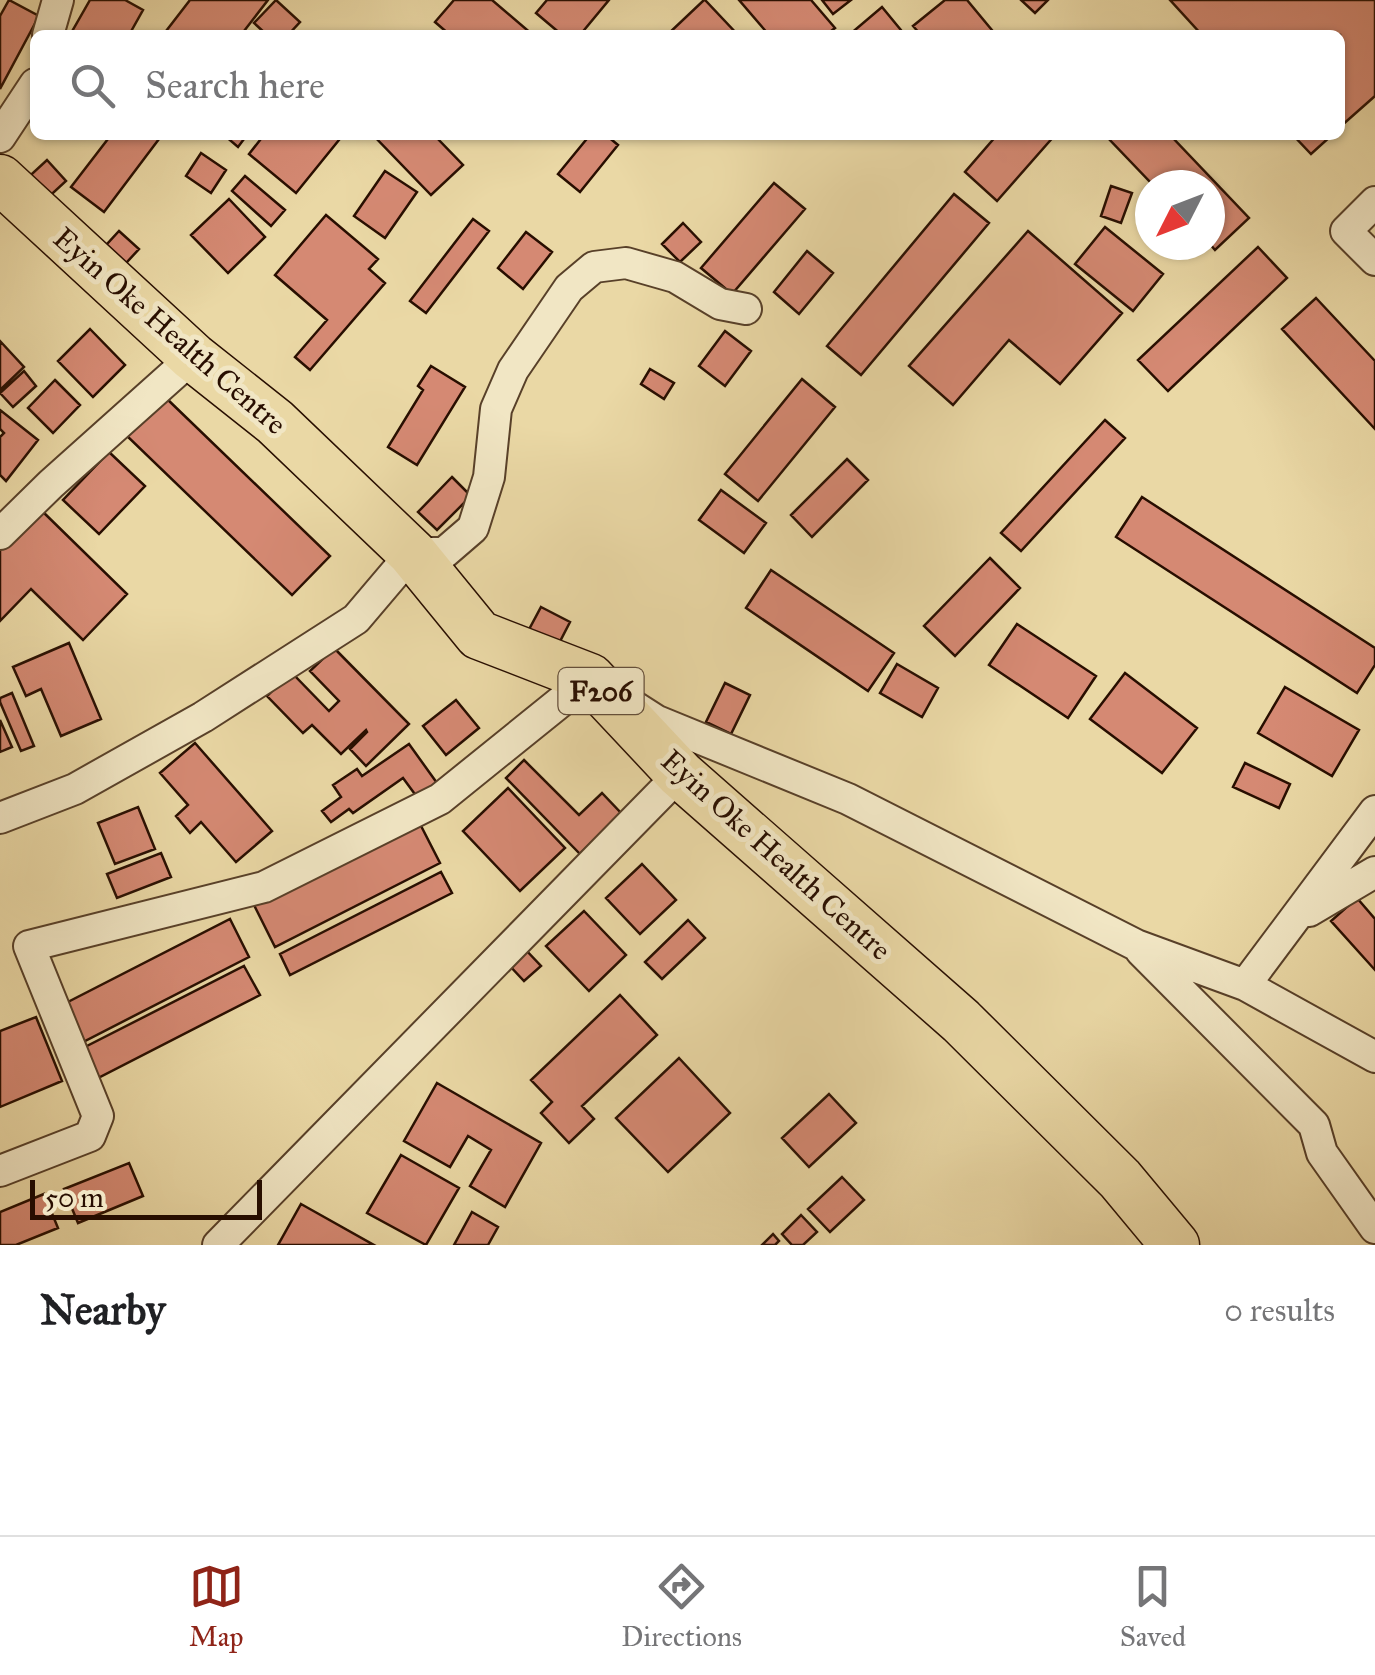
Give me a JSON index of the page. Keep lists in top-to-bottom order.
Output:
{
  "streets": {
    "main road": ["Eyin Oke Health Centre", "F206"]
  },
  "scale_bar": "50 m",
  "north": "bottom left",
  "page": {
    "search": "Search here",
    "scale": "50 m",
    "heading": ["Nearby", "0 results"],
    "nav": ["Map", "Directions", "Saved"]
  }
}
